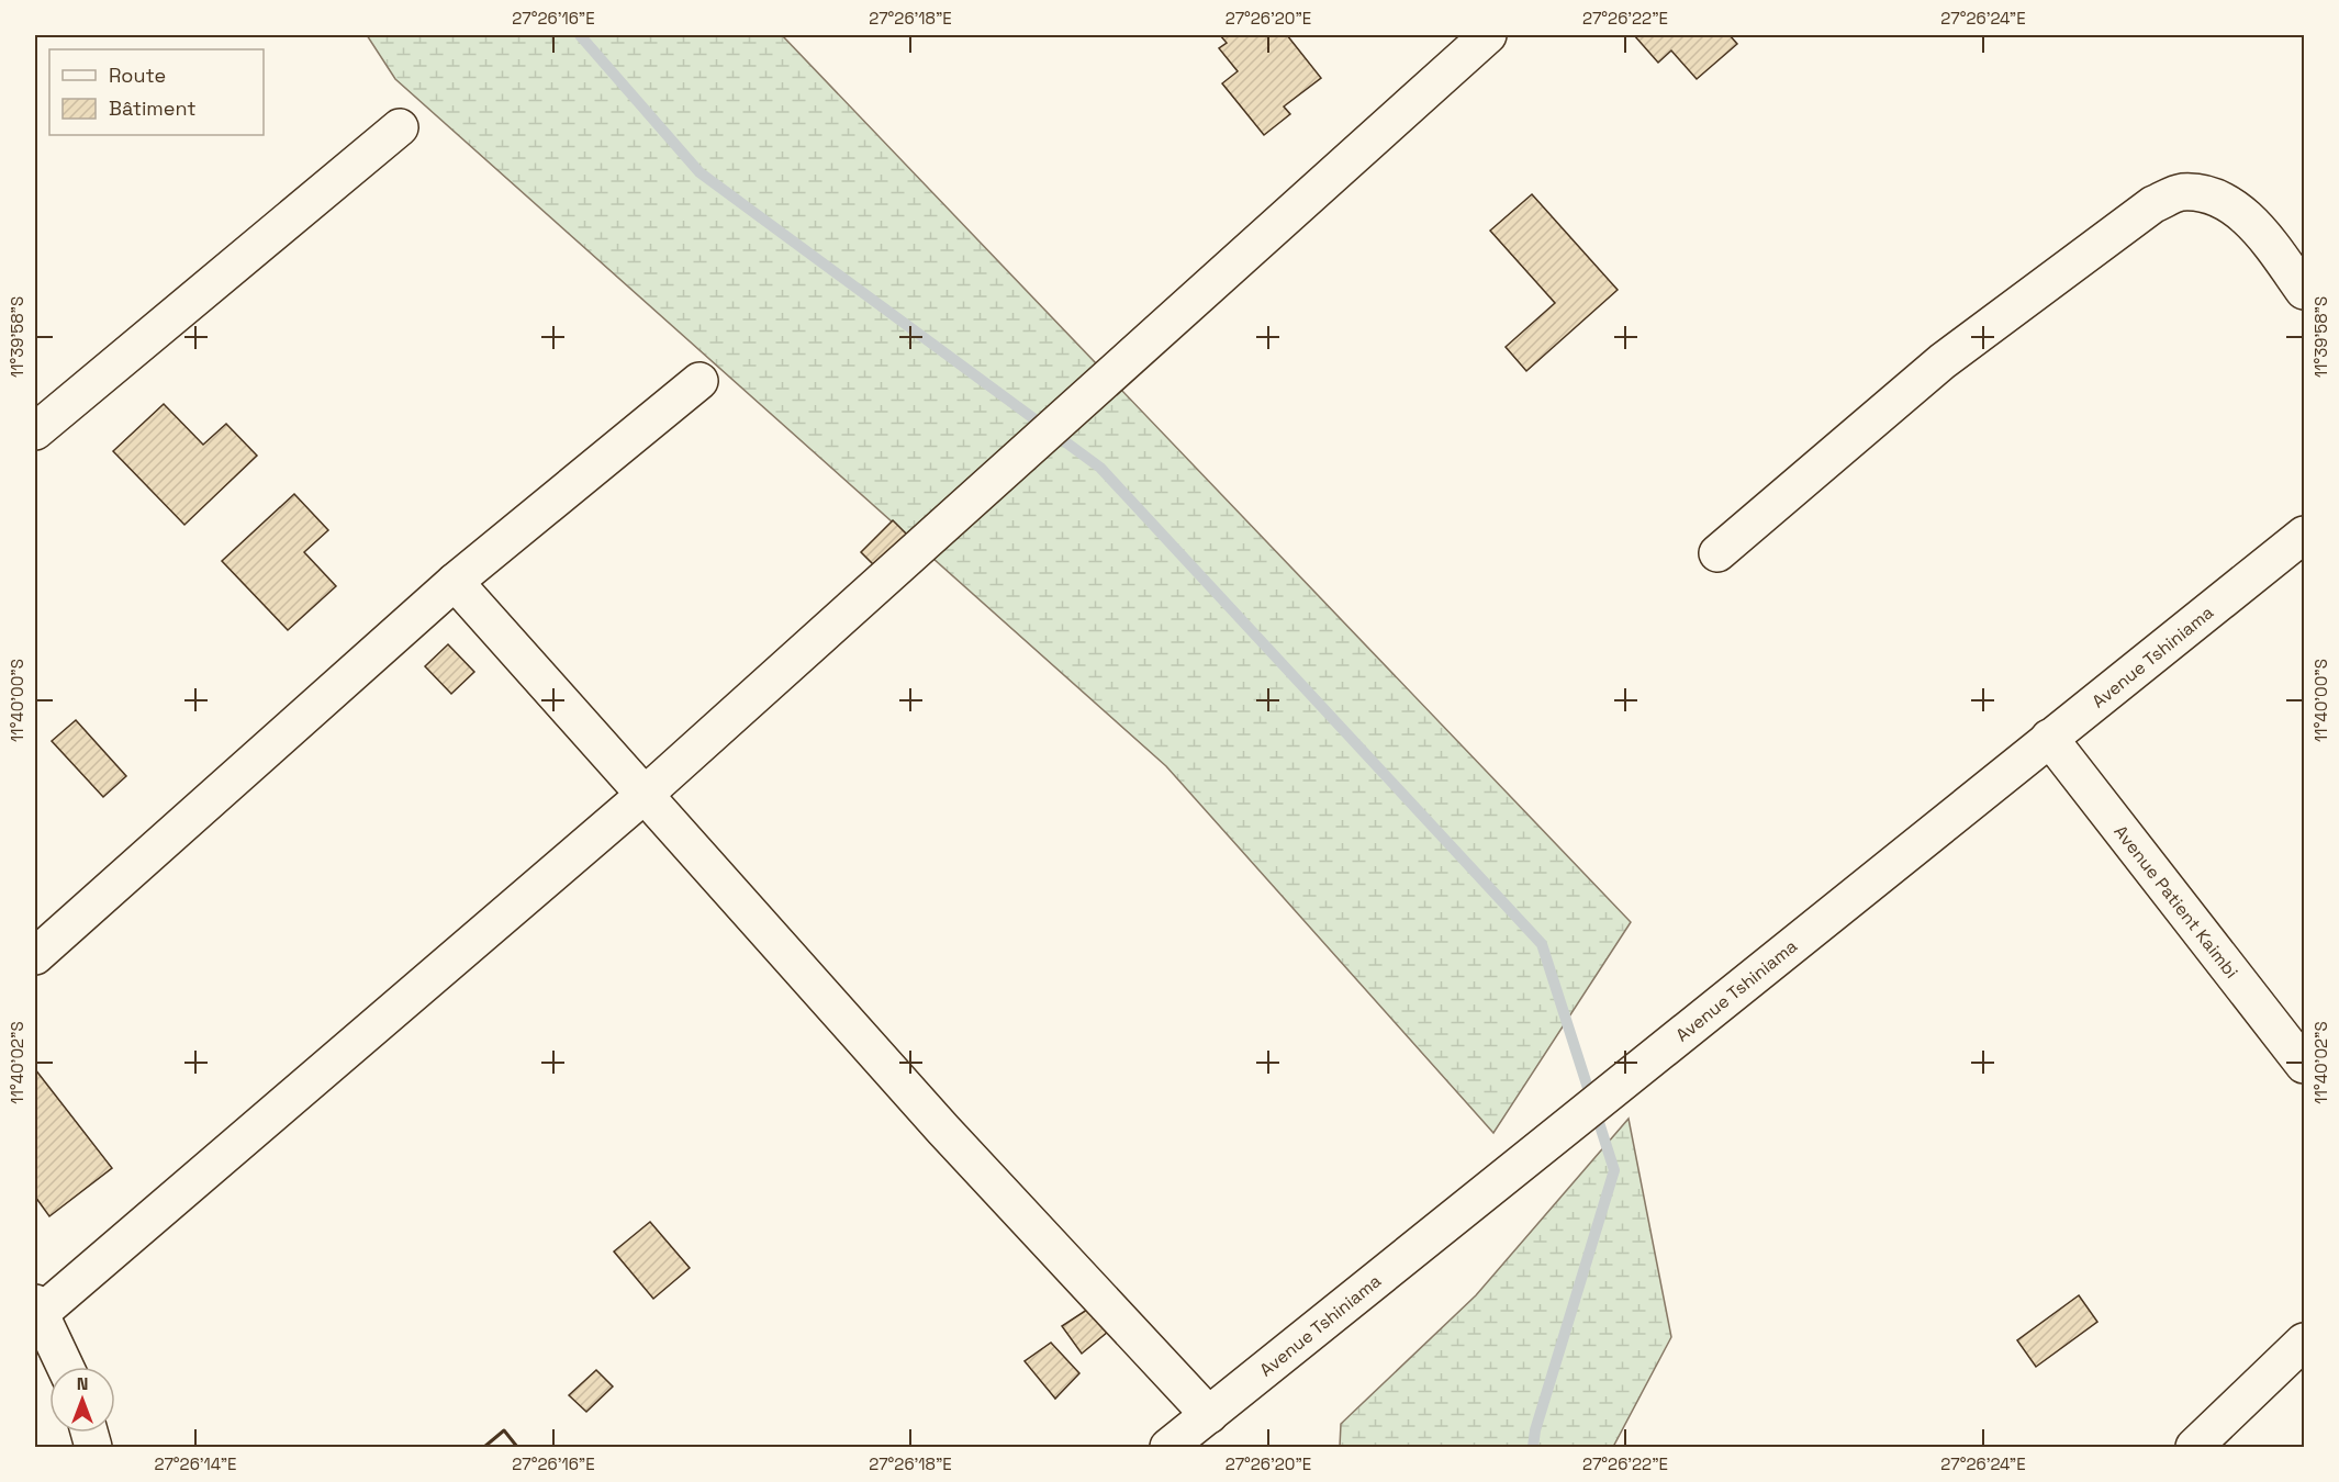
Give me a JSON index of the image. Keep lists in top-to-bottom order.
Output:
{
  "streets": {
    "street": ["Avenue Tshiniama", "Avenue Patient Kaimbi"]
  },
  "crossings": [
    ["Avenue Tshiniama", "Avenue Patient Kaimbi"]
  ],
  "legend": ["Route", "Bâtiment"],
  "north": "top",
  "coordinates": [
    "27°26'16\"E",
    "27°26'18\"E",
    "27°26'20\"E",
    "27°26'22\"E",
    "27°26'24\"E",
    "11°39'58\"S",
    "11°40'00\"S",
    "11°40'02\"S",
    "27°26'14\"E"
  ]
}
